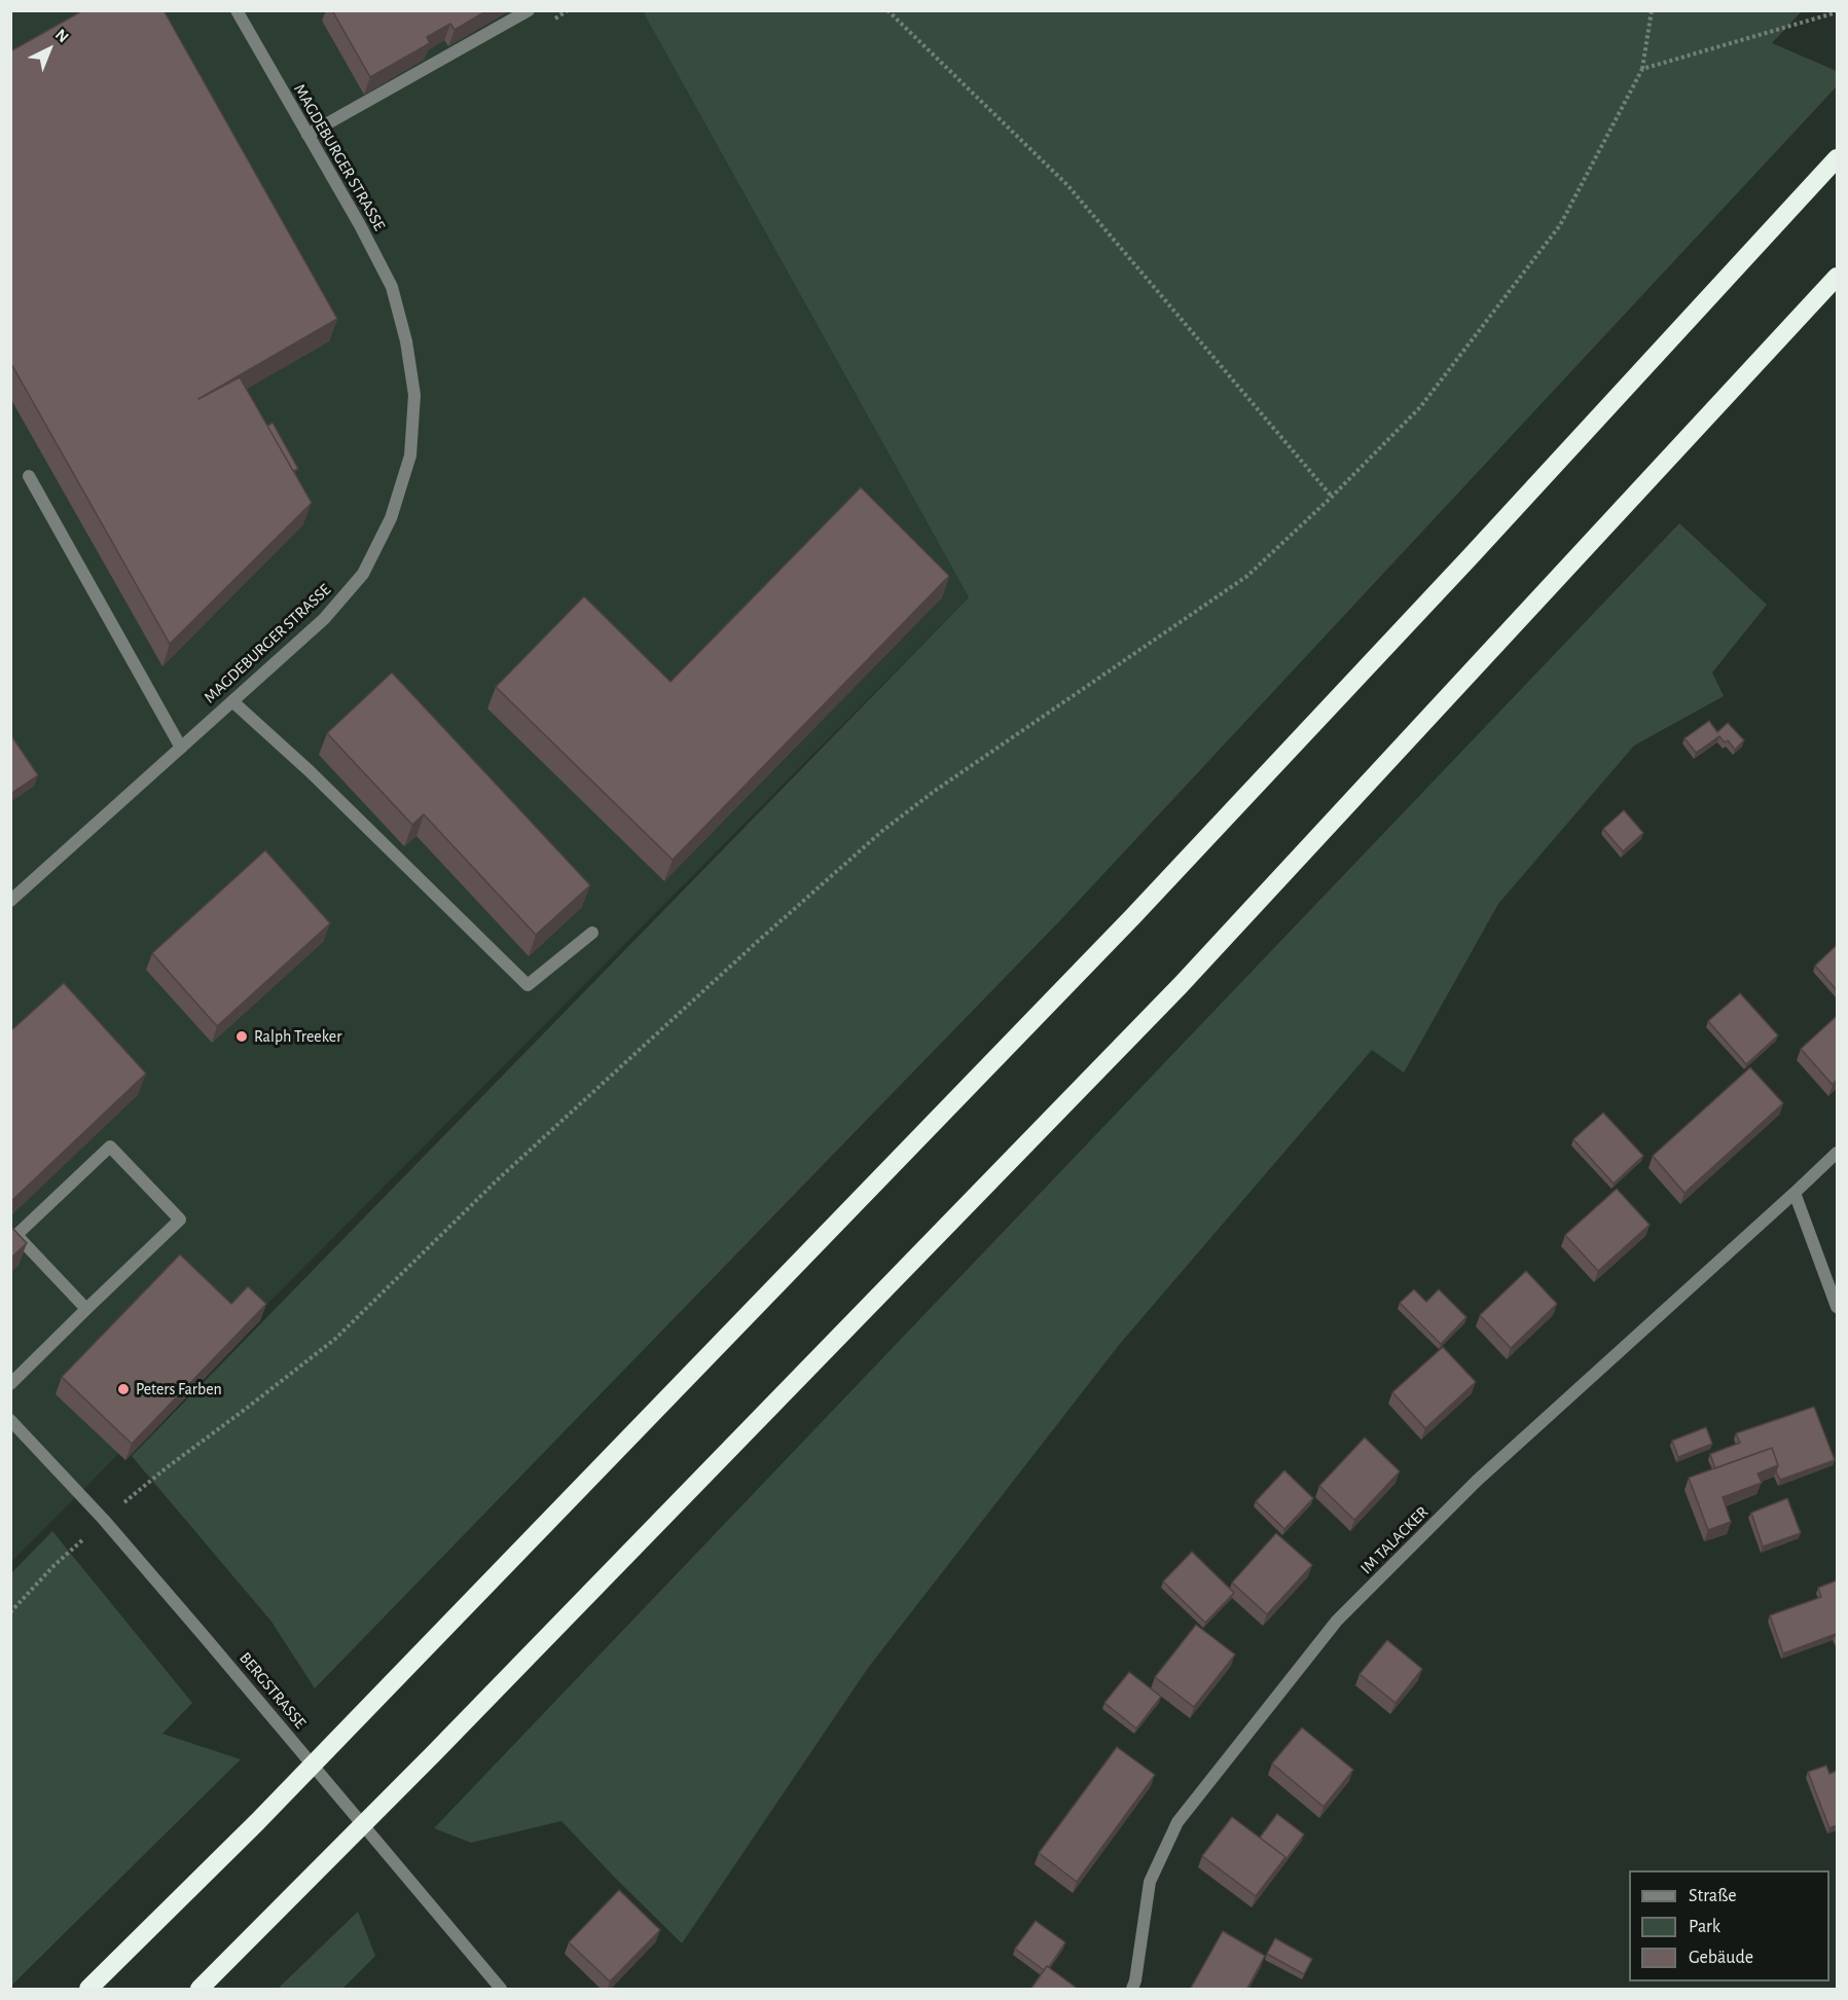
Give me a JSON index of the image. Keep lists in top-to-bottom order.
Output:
{
  "streets": {
    "street": ["MAGDEBURGER STRASSE", "IM TALACKER", "BERGSTRASSE"]
  },
  "places": ["Ralph Treeker", "Peters Farben"],
  "legend": ["Straße", "Park", "Gebäude"],
  "north": "top right"
}
